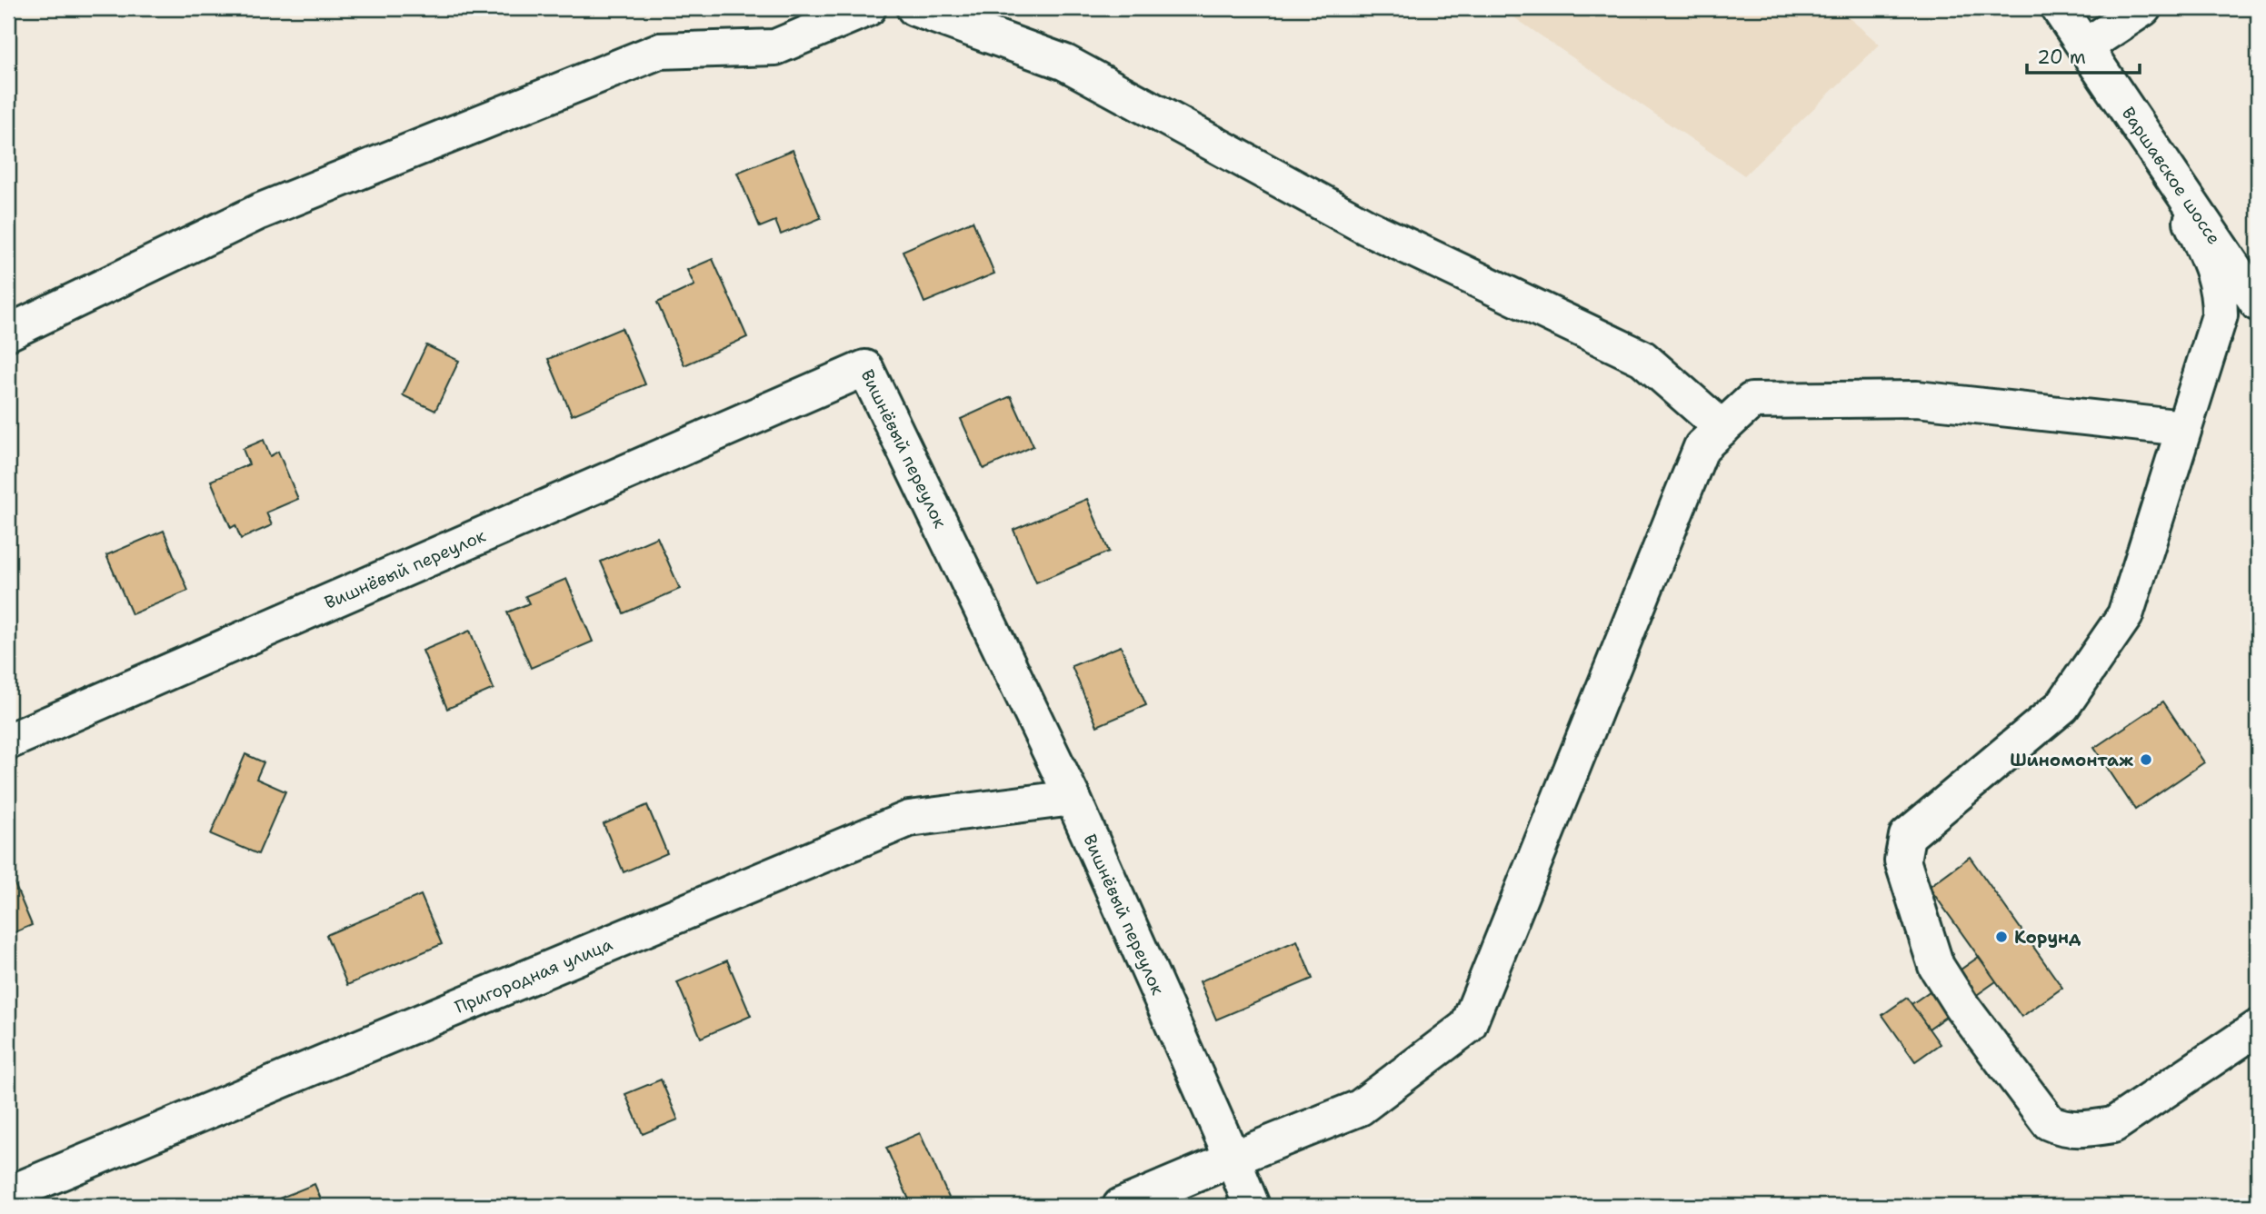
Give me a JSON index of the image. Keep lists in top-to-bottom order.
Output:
{
  "streets": {
    "street": ["Варшавское шоссе", "Вишнёвый переулок", "Пригородная улица"]
  },
  "crossings": [
    ["Вишнёвый переулок", "Пригородная улица"]
  ],
  "places": ["Шиномонтаж", "Корунд"],
  "scale_bar": "20 m"
}
